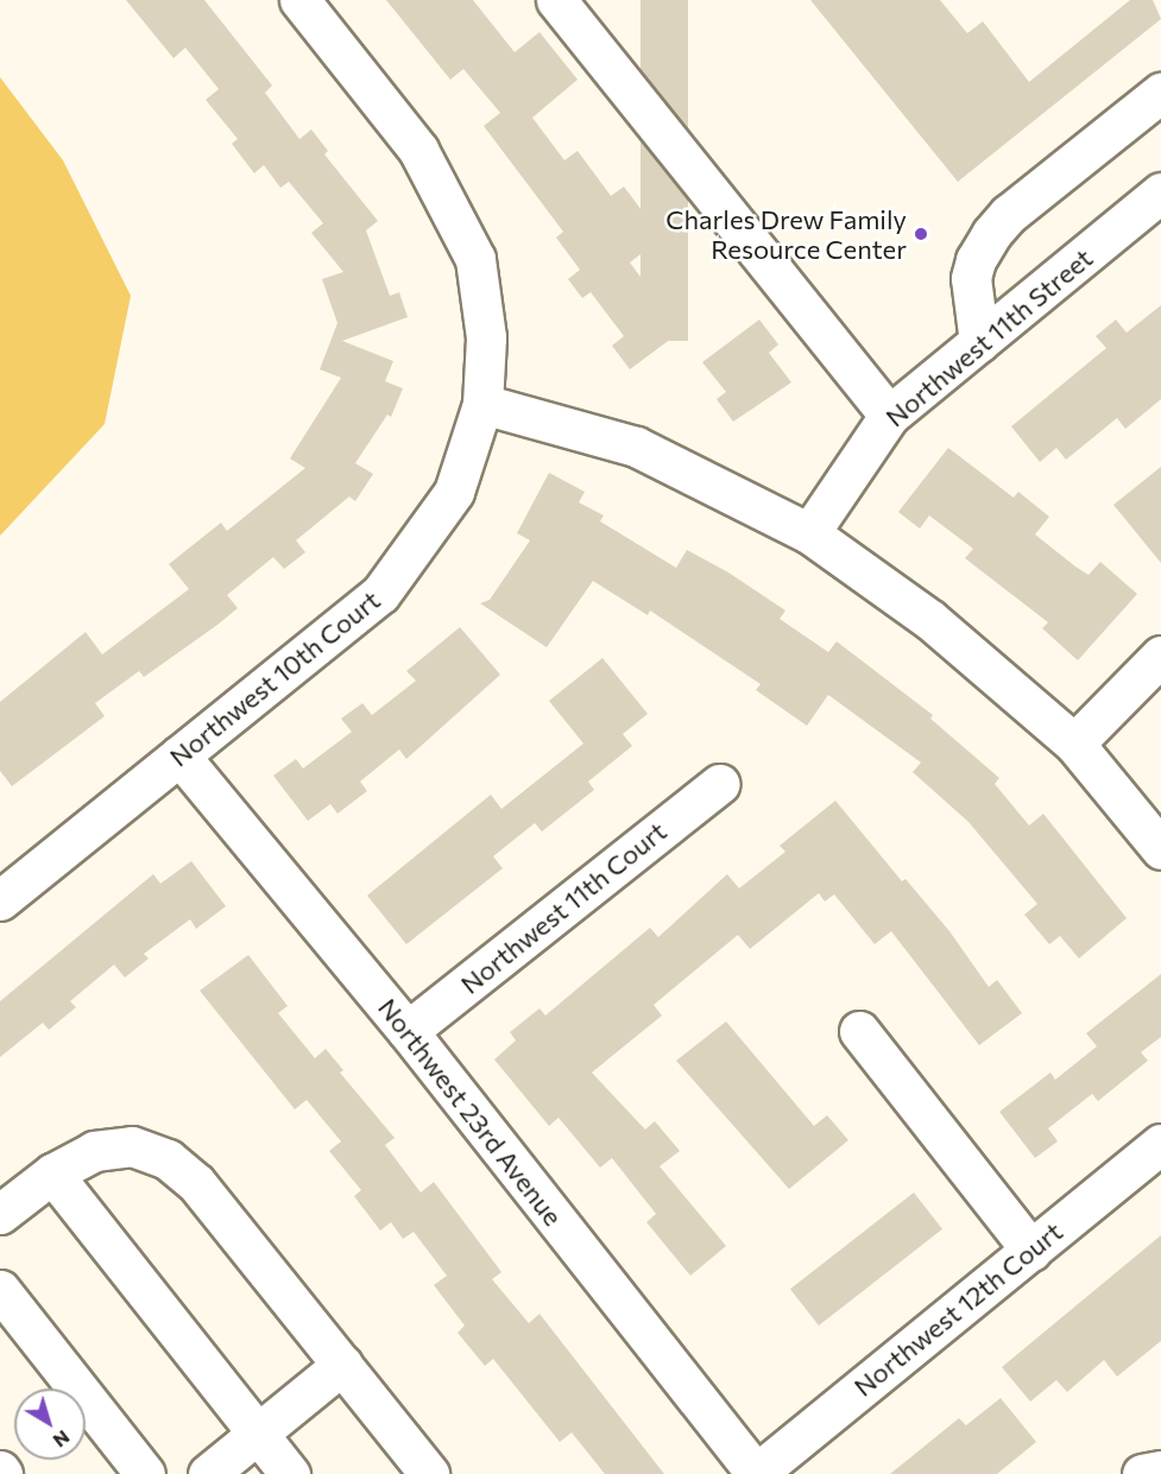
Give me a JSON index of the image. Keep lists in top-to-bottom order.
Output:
{
  "streets": {
    "street": [
      "Northwest 11th Street",
      "Northwest 10th Court",
      "Northwest 11th Court",
      "Northwest 23rd Avenue",
      "Northwest 12th Court"
    ]
  },
  "crossings": [
    ["Northwest 10th Court", "Northwest 23rd Avenue"],
    ["Northwest 11th Court", "Northwest 23rd Avenue"],
    ["Northwest 23rd Avenue", "Northwest 12th Court"]
  ],
  "places": ["Charles Drew Family Resource Center"],
  "north": "bottom right"
}
